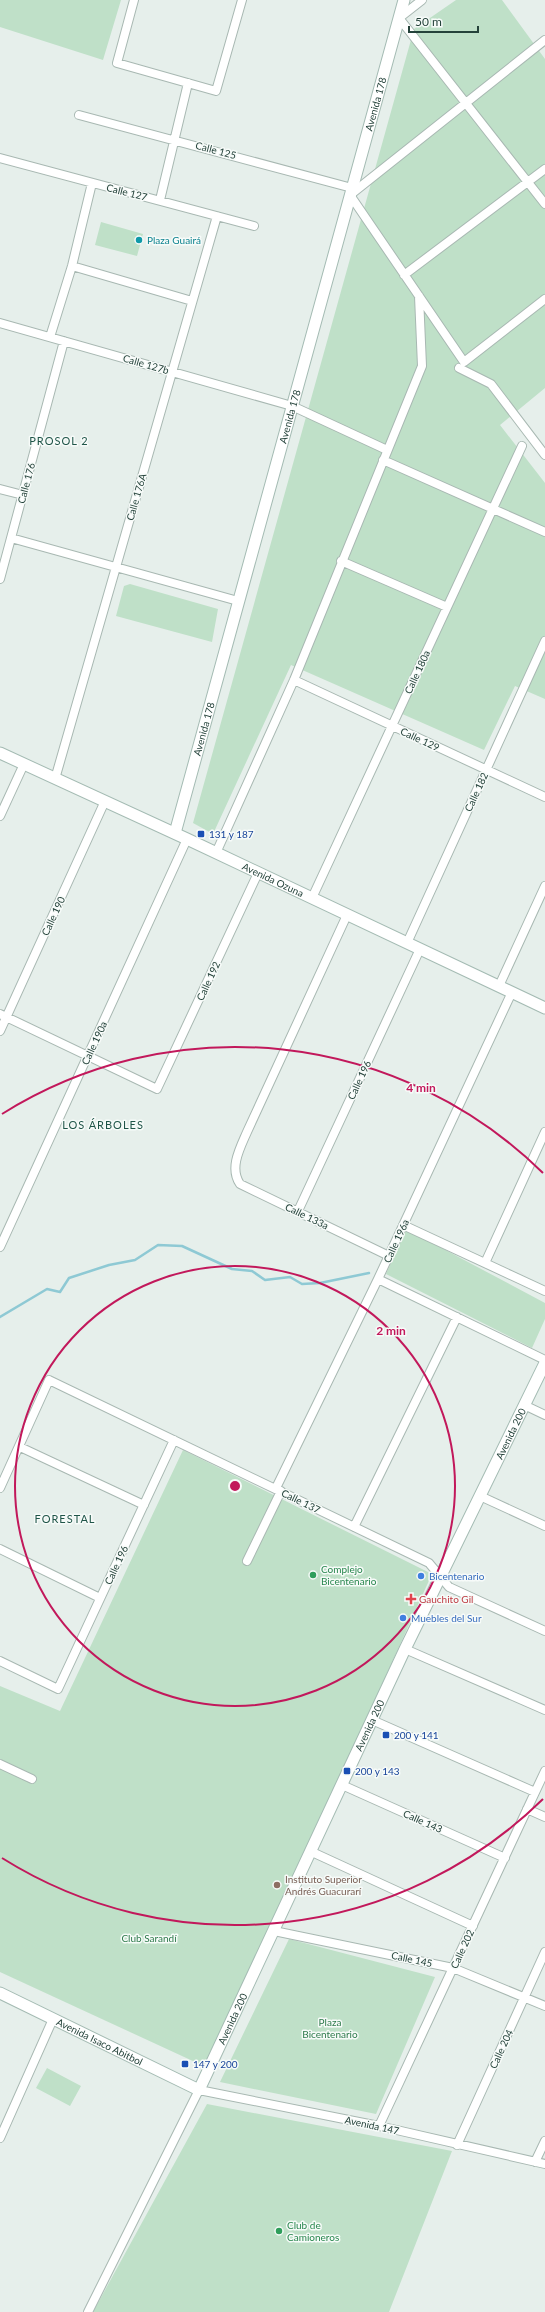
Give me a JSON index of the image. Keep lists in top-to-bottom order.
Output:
{
  "streets": {
    "main road": [
      "Avenida 178",
      "Avenida Ozuna",
      "Avenida 200",
      "Avenida Isaco Abitbol"
    ],
    "street": [
      "Calle 125",
      "Calle 127",
      "Calle 127b",
      "Calle 176",
      "Calle 176A",
      "Calle 180a",
      "Calle 129",
      "Calle 182",
      "Calle 190",
      "Calle 192",
      "Calle 190a",
      "Calle 196",
      "Calle 133a",
      "Calle 196a",
      "Calle 137",
      "Calle 143",
      "Calle 202",
      "Calle 145",
      "Calle 204",
      "Avenida 147"
    ]
  },
  "crossings": [
    ["Avenida 178", "Calle 125"],
    ["Avenida 178", "Calle 127b"],
    ["Avenida 178", "Avenida Ozuna"],
    ["Calle 127", "Calle 176A"],
    ["Calle 127b", "Calle 176"],
    ["Calle 127b", "Calle 176A"],
    ["Calle 176A", "Avenida Ozuna"],
    ["Calle 180a", "Calle 129"],
    ["Calle 180a", "Avenida Ozuna"],
    ["Calle 129", "Calle 182"],
    ["Calle 182", "Avenida Ozuna"],
    ["Avenida Ozuna", "Calle 190"],
    ["Avenida Ozuna", "Calle 192"],
    ["Avenida Ozuna", "Calle 190a"],
    ["Avenida Ozuna", "Calle 196"],
    ["Avenida Ozuna", "Calle 133a"],
    ["Avenida Ozuna", "Calle 196a"],
    ["Calle 192", "Calle 190a"],
    ["Calle 196", "Calle 133a"],
    ["Calle 196", "Calle 137"],
    ["Calle 133a", "Calle 196a"],
    ["Calle 196a", "Calle 137"],
    ["Avenida 200", "Calle 137"],
    ["Avenida 200", "Calle 143"],
    ["Avenida 200", "Calle 145"],
    ["Avenida 200", "Avenida Isaco Abitbol"],
    ["Avenida 200", "Avenida 147"],
    ["Calle 143", "Calle 202"],
    ["Calle 202", "Calle 145"],
    ["Calle 202", "Avenida 147"],
    ["Calle 145", "Calle 204"],
    ["Avenida Isaco Abitbol", "Avenida 147"],
    ["Calle 204", "Avenida 147"]
  ],
  "districts": ["PROSOL 2", "LOS ÁRBOLES", "FORESTAL"],
  "parks": ["Club Sarandí", "Plaza Bicentenario"],
  "places": {
    "other": [
      "Plaza Guairá",
      "Complejo Bicentenario",
      "Bicentenario",
      "Muebles del Sur",
      "Instituto Superior Andrés Guacurarí",
      "Club de Camioneros"
    ],
    "transit": [
      "131 y 187",
      "200 y 141",
      "200 y 143",
      "147 y 200"
    ],
    "health": ["Gauchito Gil"]
  },
  "scale_bar": "50 m",
  "rings": ["4 min", "2 min"]
}
